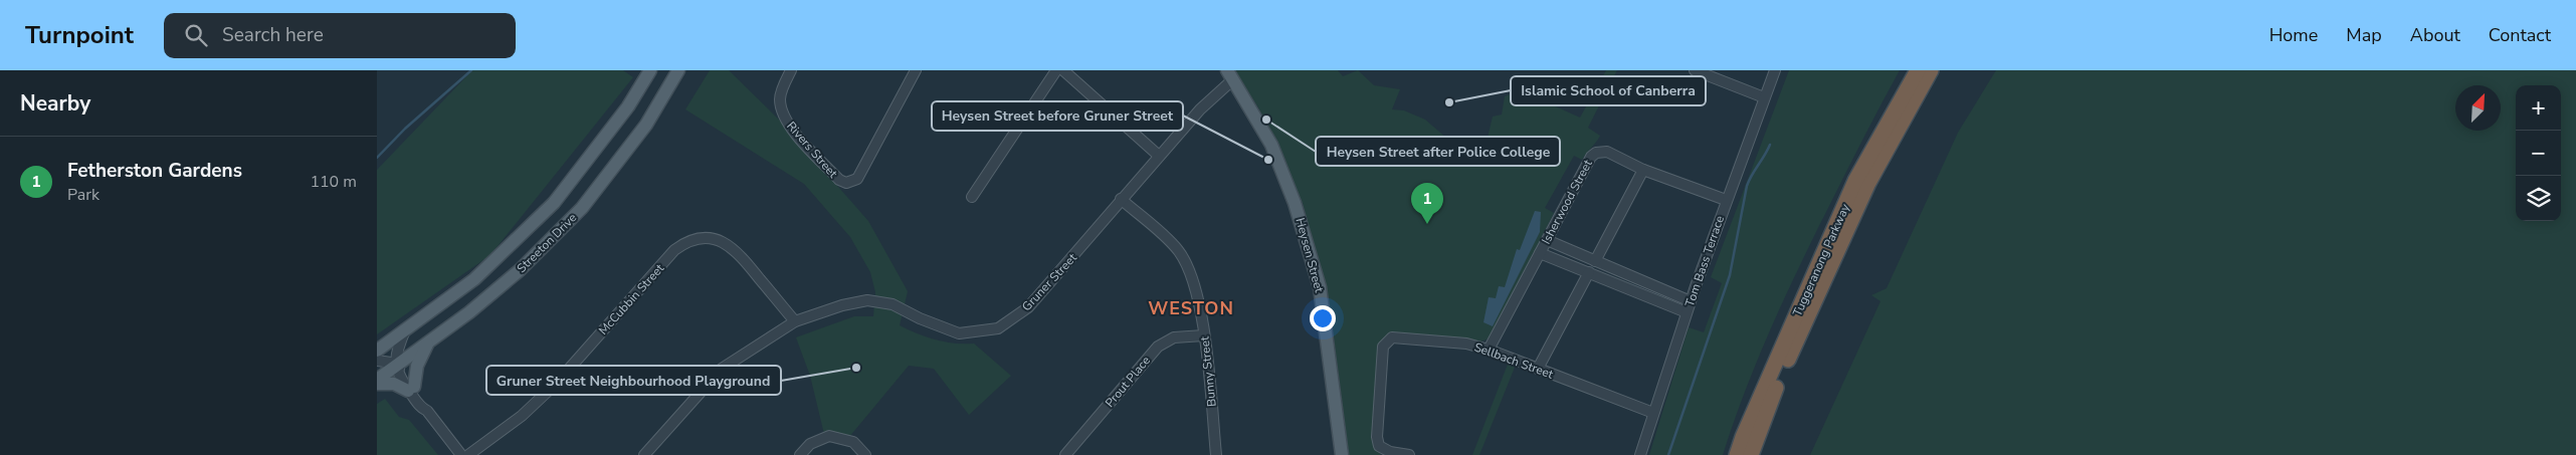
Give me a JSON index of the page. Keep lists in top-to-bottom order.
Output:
{
  "streets": {
    "highway": ["Tuggeranong Parkway"],
    "main road": ["Streeton Drive", "Heysen Street"],
    "street": [
      "Rivers Street",
      "Isherwood Street",
      "Tom Bass Terrace",
      "Gruner Street",
      "McCubbin Street",
      "Sellbach Street",
      "Bunny Street",
      "Prout Place"
    ]
  },
  "crossings": [
    ["Isherwood Street", "Tom Bass Terrace"],
    ["Isherwood Street", "Sellbach Street"],
    ["Heysen Street", "Gruner Street"],
    ["Tom Bass Terrace", "Sellbach Street"],
    ["Gruner Street", "McCubbin Street"],
    ["Gruner Street", "Bunny Street"],
    ["Bunny Street", "Prout Place"]
  ],
  "districts": ["WESTON"],
  "places": [
    "Islamic School of Canberra",
    "Heysen Street after Police College",
    "Heysen Street before Gruner Street",
    "Gruner Street Neighbourhood Playground"
  ],
  "north": "top right",
  "page": {
    "header": "Turnpoint",
    "search": "Search here",
    "nav": [
      "Home",
      "Map",
      "About",
      "Contact"
    ],
    "heading": "Nearby",
    "map_buttons": ["+", "−"],
    "list": [
      {
        "mark": "1",
        "name": "Fetherston Gardens",
        "note": "Park",
        "value": "110 m"
      }
    ],
    "pins": "1"
  }
}
